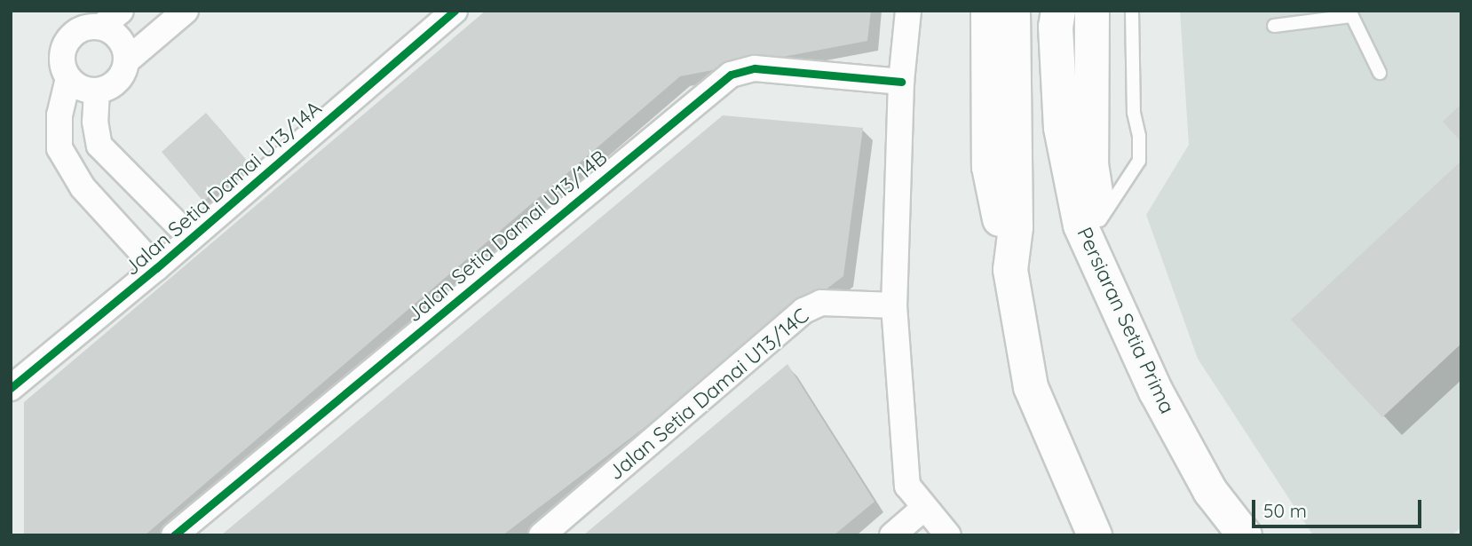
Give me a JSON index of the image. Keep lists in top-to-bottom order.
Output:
{
  "streets": {
    "street": [
      "Jalan Setia Damai U13/14A",
      "Jalan Setia Damai U13/14B",
      "Persiaran Setia Prima",
      "Jalan Setia Damai U13/14C"
    ]
  },
  "scale_bar": "50 m"
}
